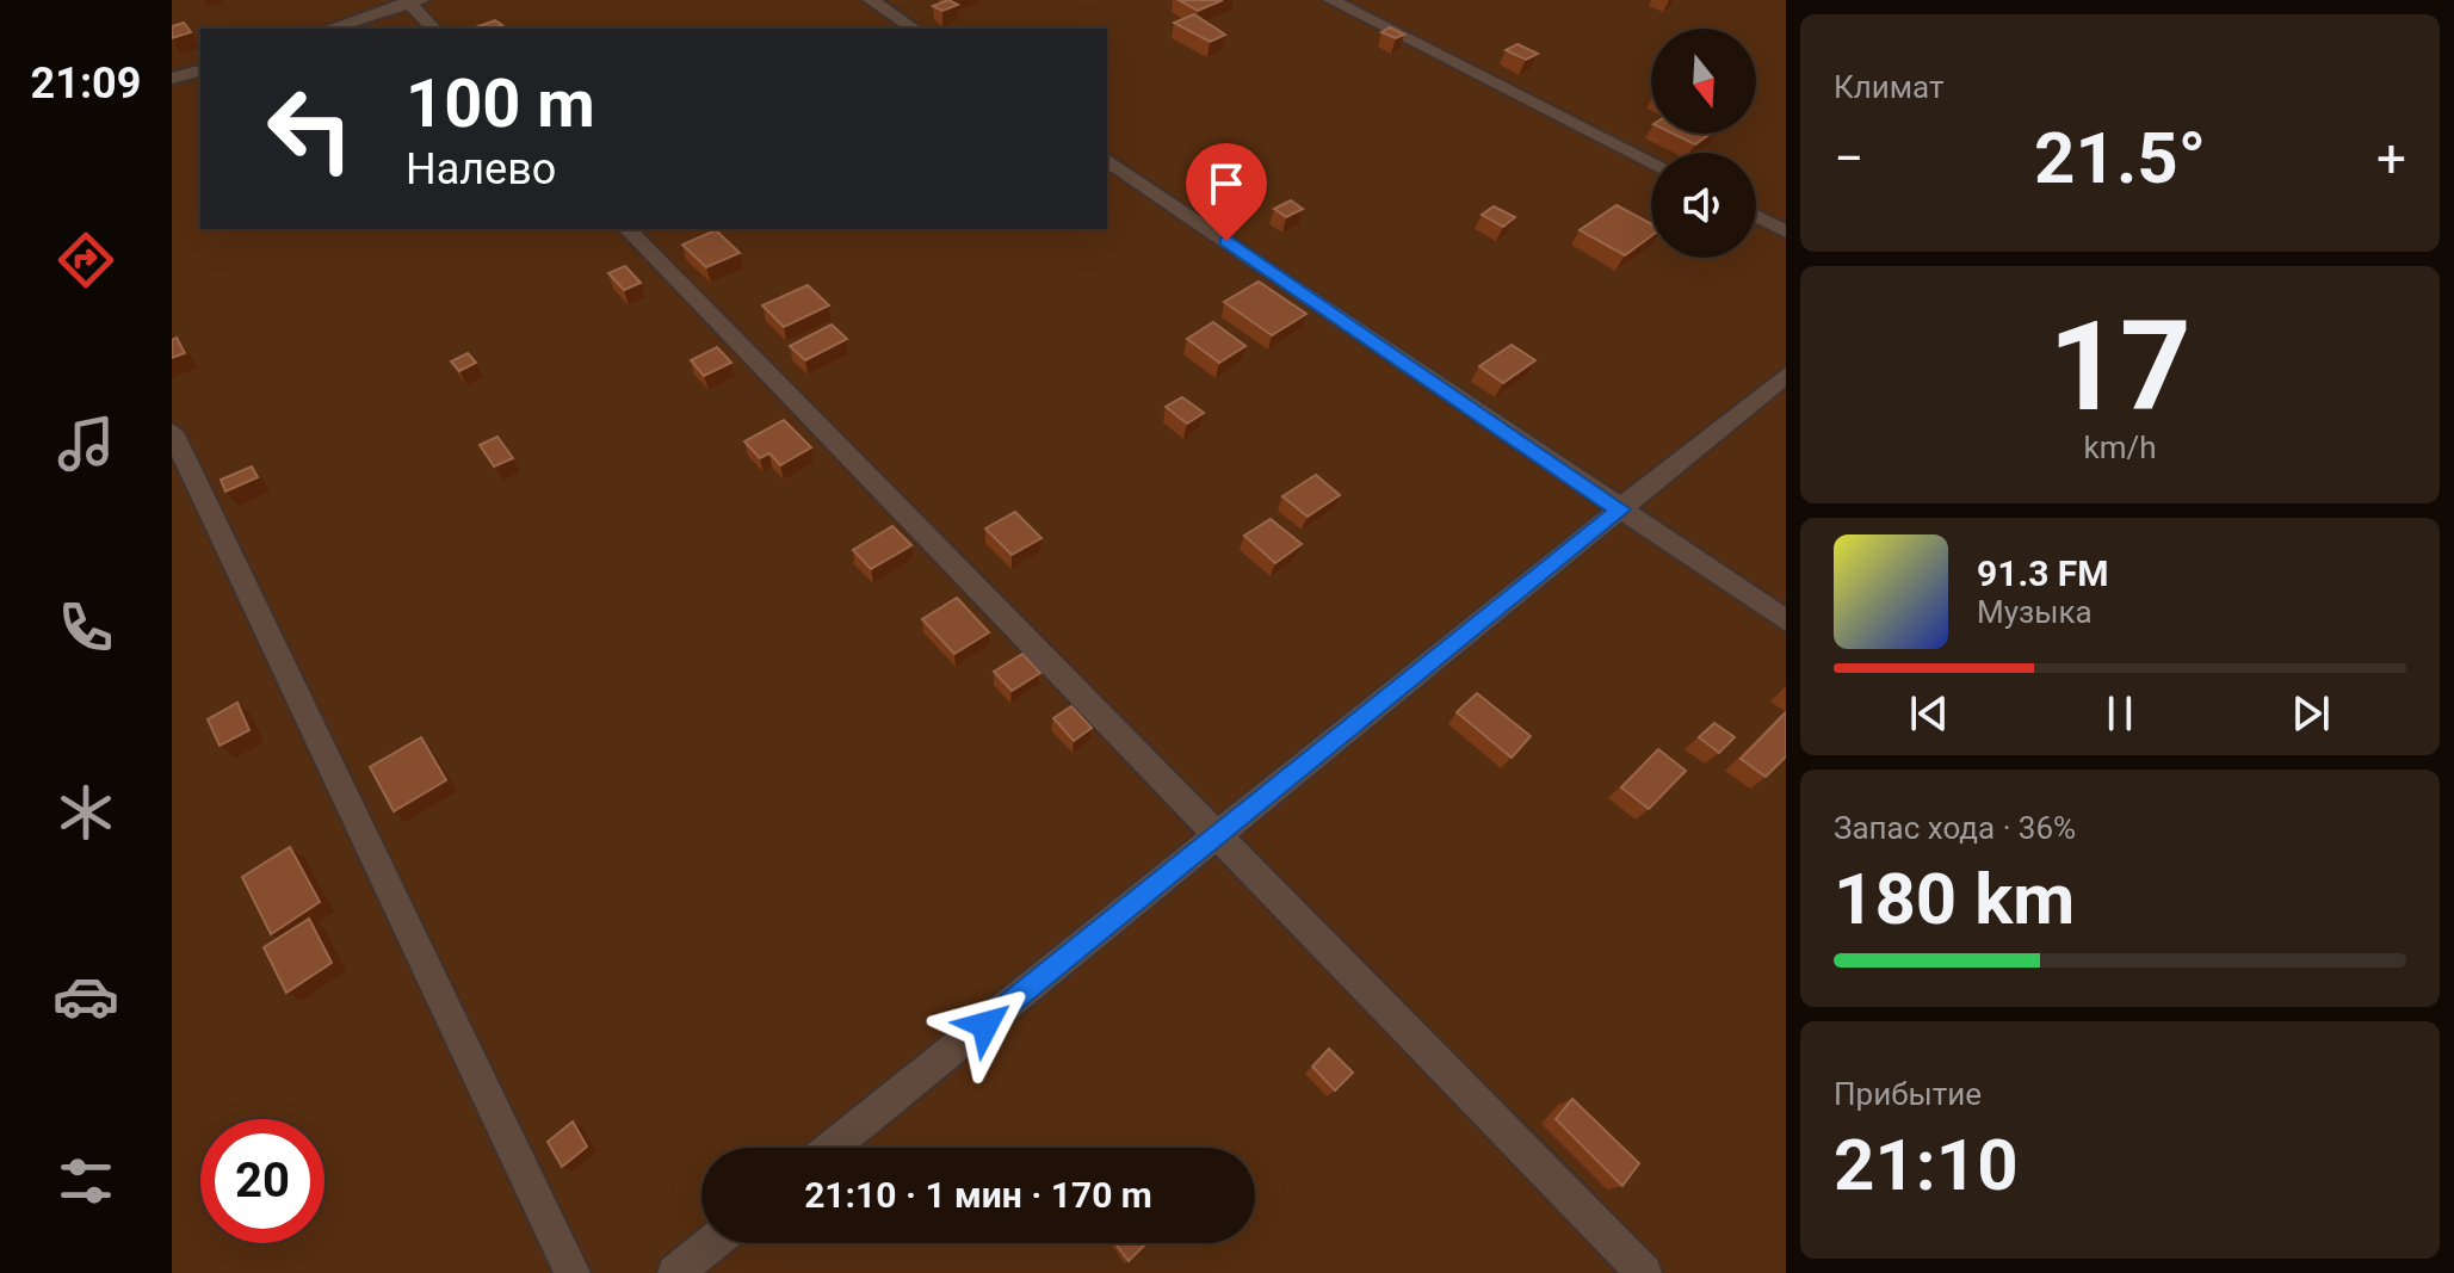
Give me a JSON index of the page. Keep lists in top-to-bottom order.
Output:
{
  "north": "bottom",
  "page": {
    "tabs": "21:09",
    "tile": [
      "Климат",
      ["17", "km/h"],
      ["Запас хода · 36%", "180 km"],
      ["Прибытие", "21:10"]
    ],
    "turn": ["100 m", "Налево"],
    "heat": ["−", "21.5°", "+"],
    "song": ["91.3 FM", "Музыка"],
    "limit": "20",
    "trip": "21:10 · 1 мин · 170 m"
  }
}
